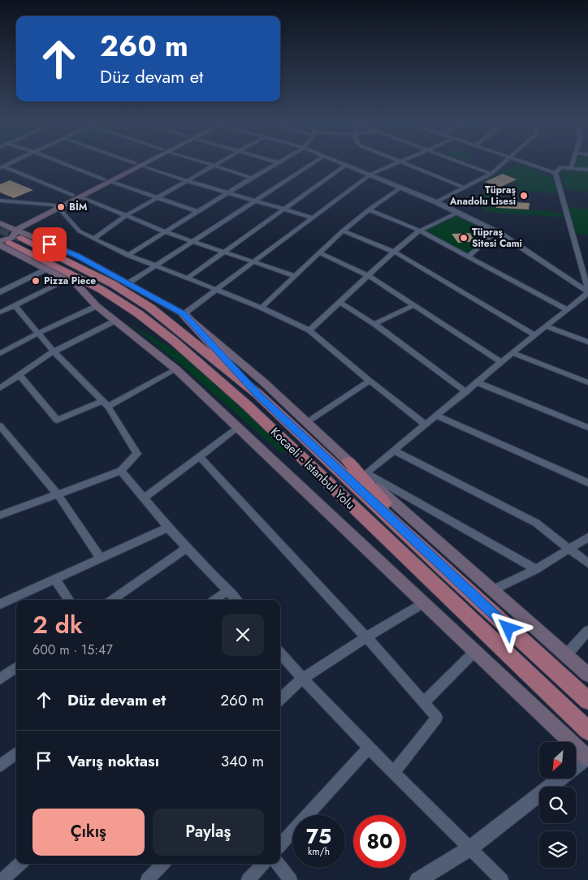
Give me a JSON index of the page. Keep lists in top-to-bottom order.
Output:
{
  "streets": {
    "highway": ["Kocaeli - İstanbul Yolu"]
  },
  "places": [
    "Tüpraş Anadolu Lisesi",
    "BİM",
    "Tüpraş Sitesi Cami",
    "Pizza Piece"
  ],
  "north": "bottom left",
  "page": {
    "turn": ["260 m", "Düz devam et"],
    "heading": ["2 dk", "600 m · 15:47"],
    "list": [
      {
        "name": "Düz devam et",
        "value": "260 m"
      },
      {
        "name": "Varış noktası",
        "value": "340 m"
      }
    ],
    "buttons": ["Çıkış", "Paylaş"],
    "speed": "75 km/h",
    "limit": "80"
  }
}
